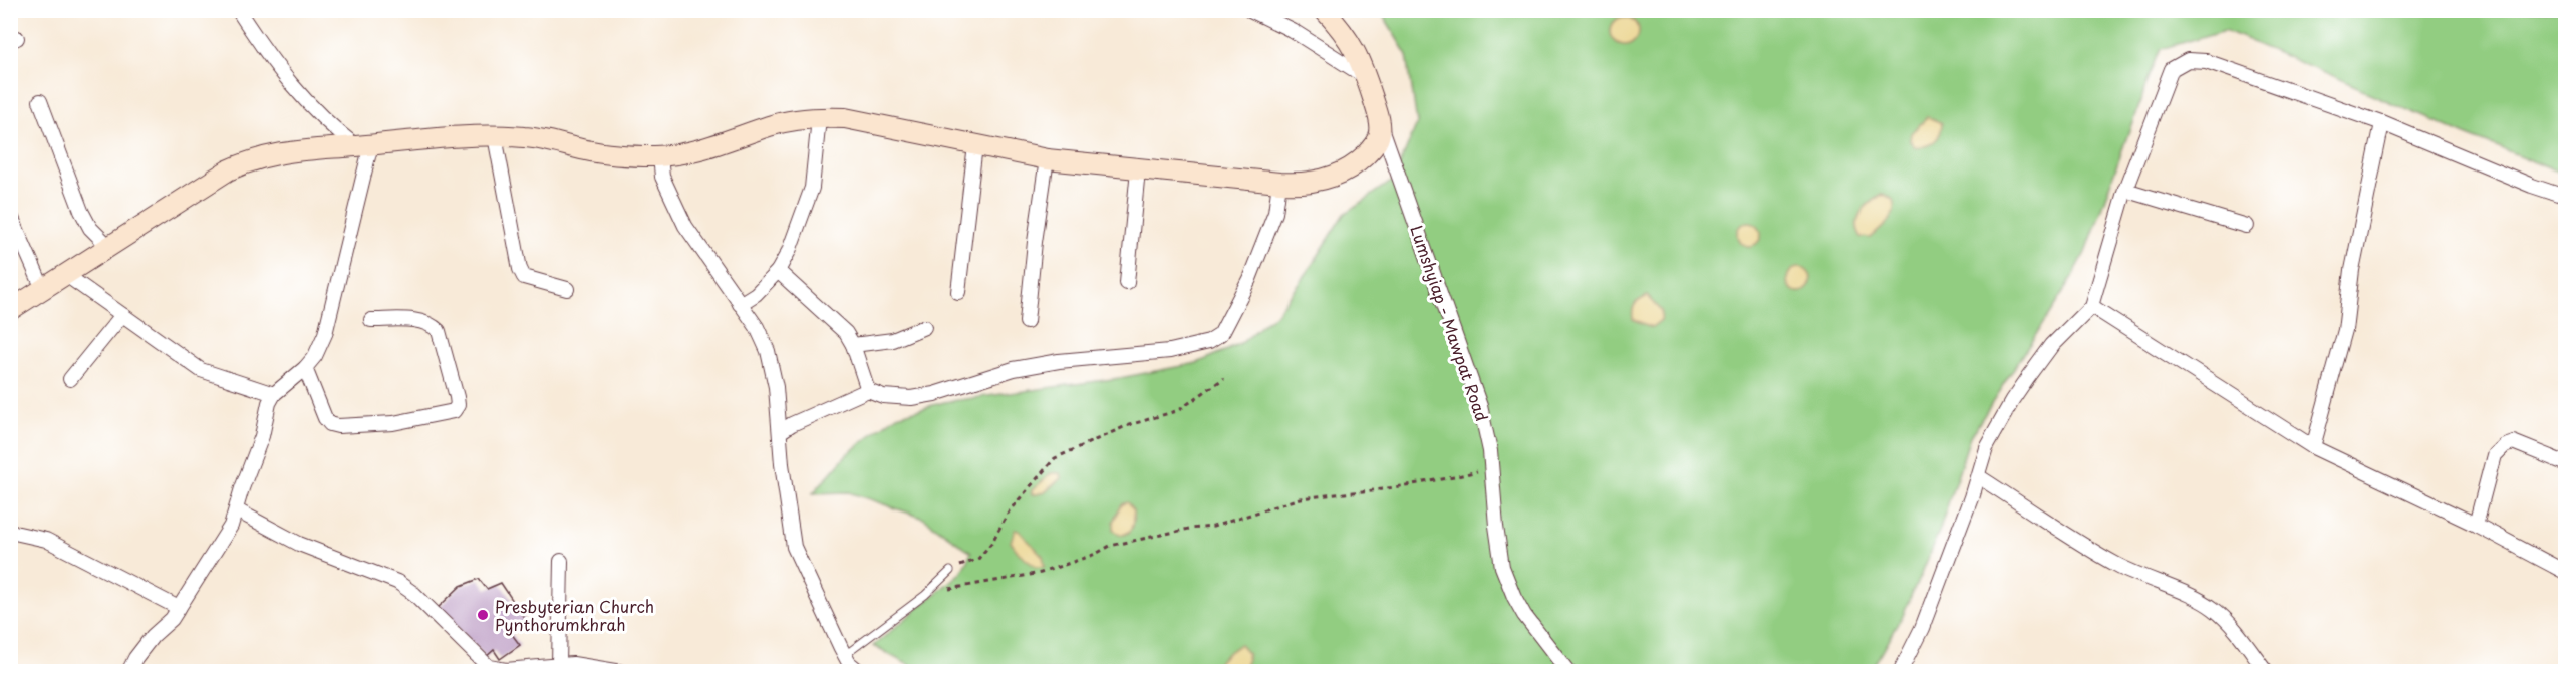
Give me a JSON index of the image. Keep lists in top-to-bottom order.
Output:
{
  "streets": {
    "street": ["Lumshyiap - Mawpat Road"]
  },
  "places": ["Presbyterian Church Pynthorumkhrah"]
}
